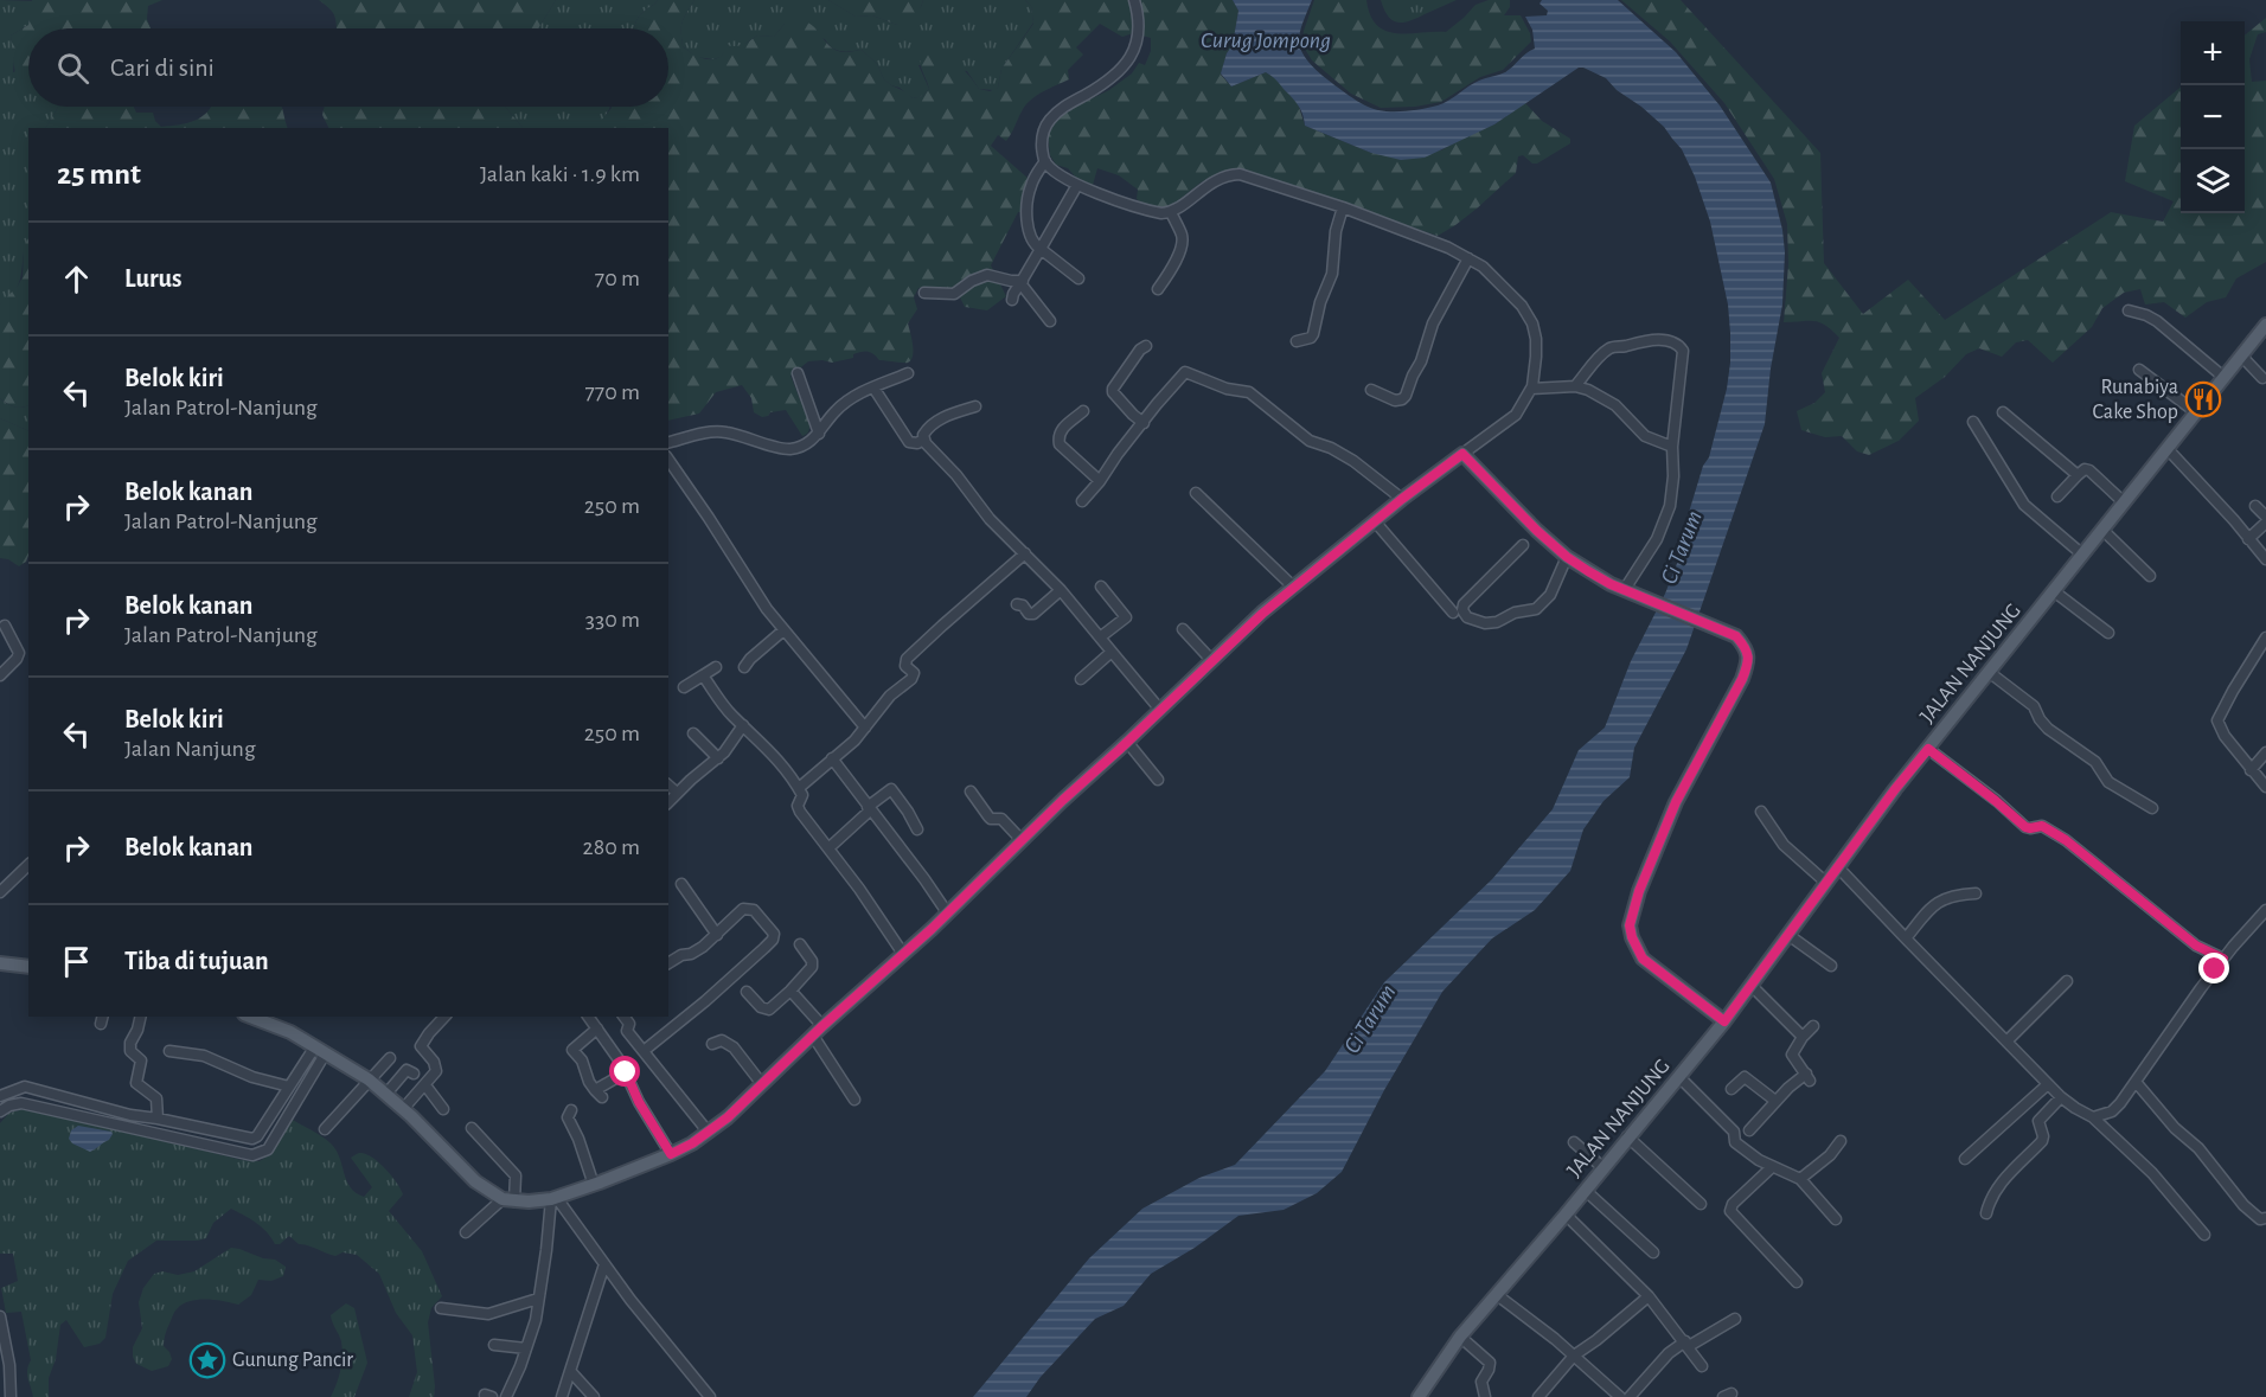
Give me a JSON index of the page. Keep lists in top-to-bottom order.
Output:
{
  "streets": {
    "main road": ["JALAN NANJUNG"]
  },
  "water": ["Curug Jompong", "Ci Tarum"],
  "places": {
    "restaurant": ["Runabiya Cake Shop"],
    "place": ["Gunung Pancir"]
  },
  "page": {
    "map_buttons": ["+", "−"],
    "search": "Cari di sini",
    "heading": ["25 mnt", "Jalan kaki · 1.9 km"],
    "list": [
      ["Lurus", "70 m"],
      ["Belok kiri", "Jalan Patrol-Nanjung", "770 m"],
      ["Belok kanan", "Jalan Patrol-Nanjung", "250 m"],
      ["Belok kanan", "Jalan Patrol-Nanjung", "330 m"],
      ["Belok kiri", "Jalan Nanjung", "250 m"],
      ["Belok kanan", "280 m"],
      "Tiba di tujuan"
    ]
  }
}
